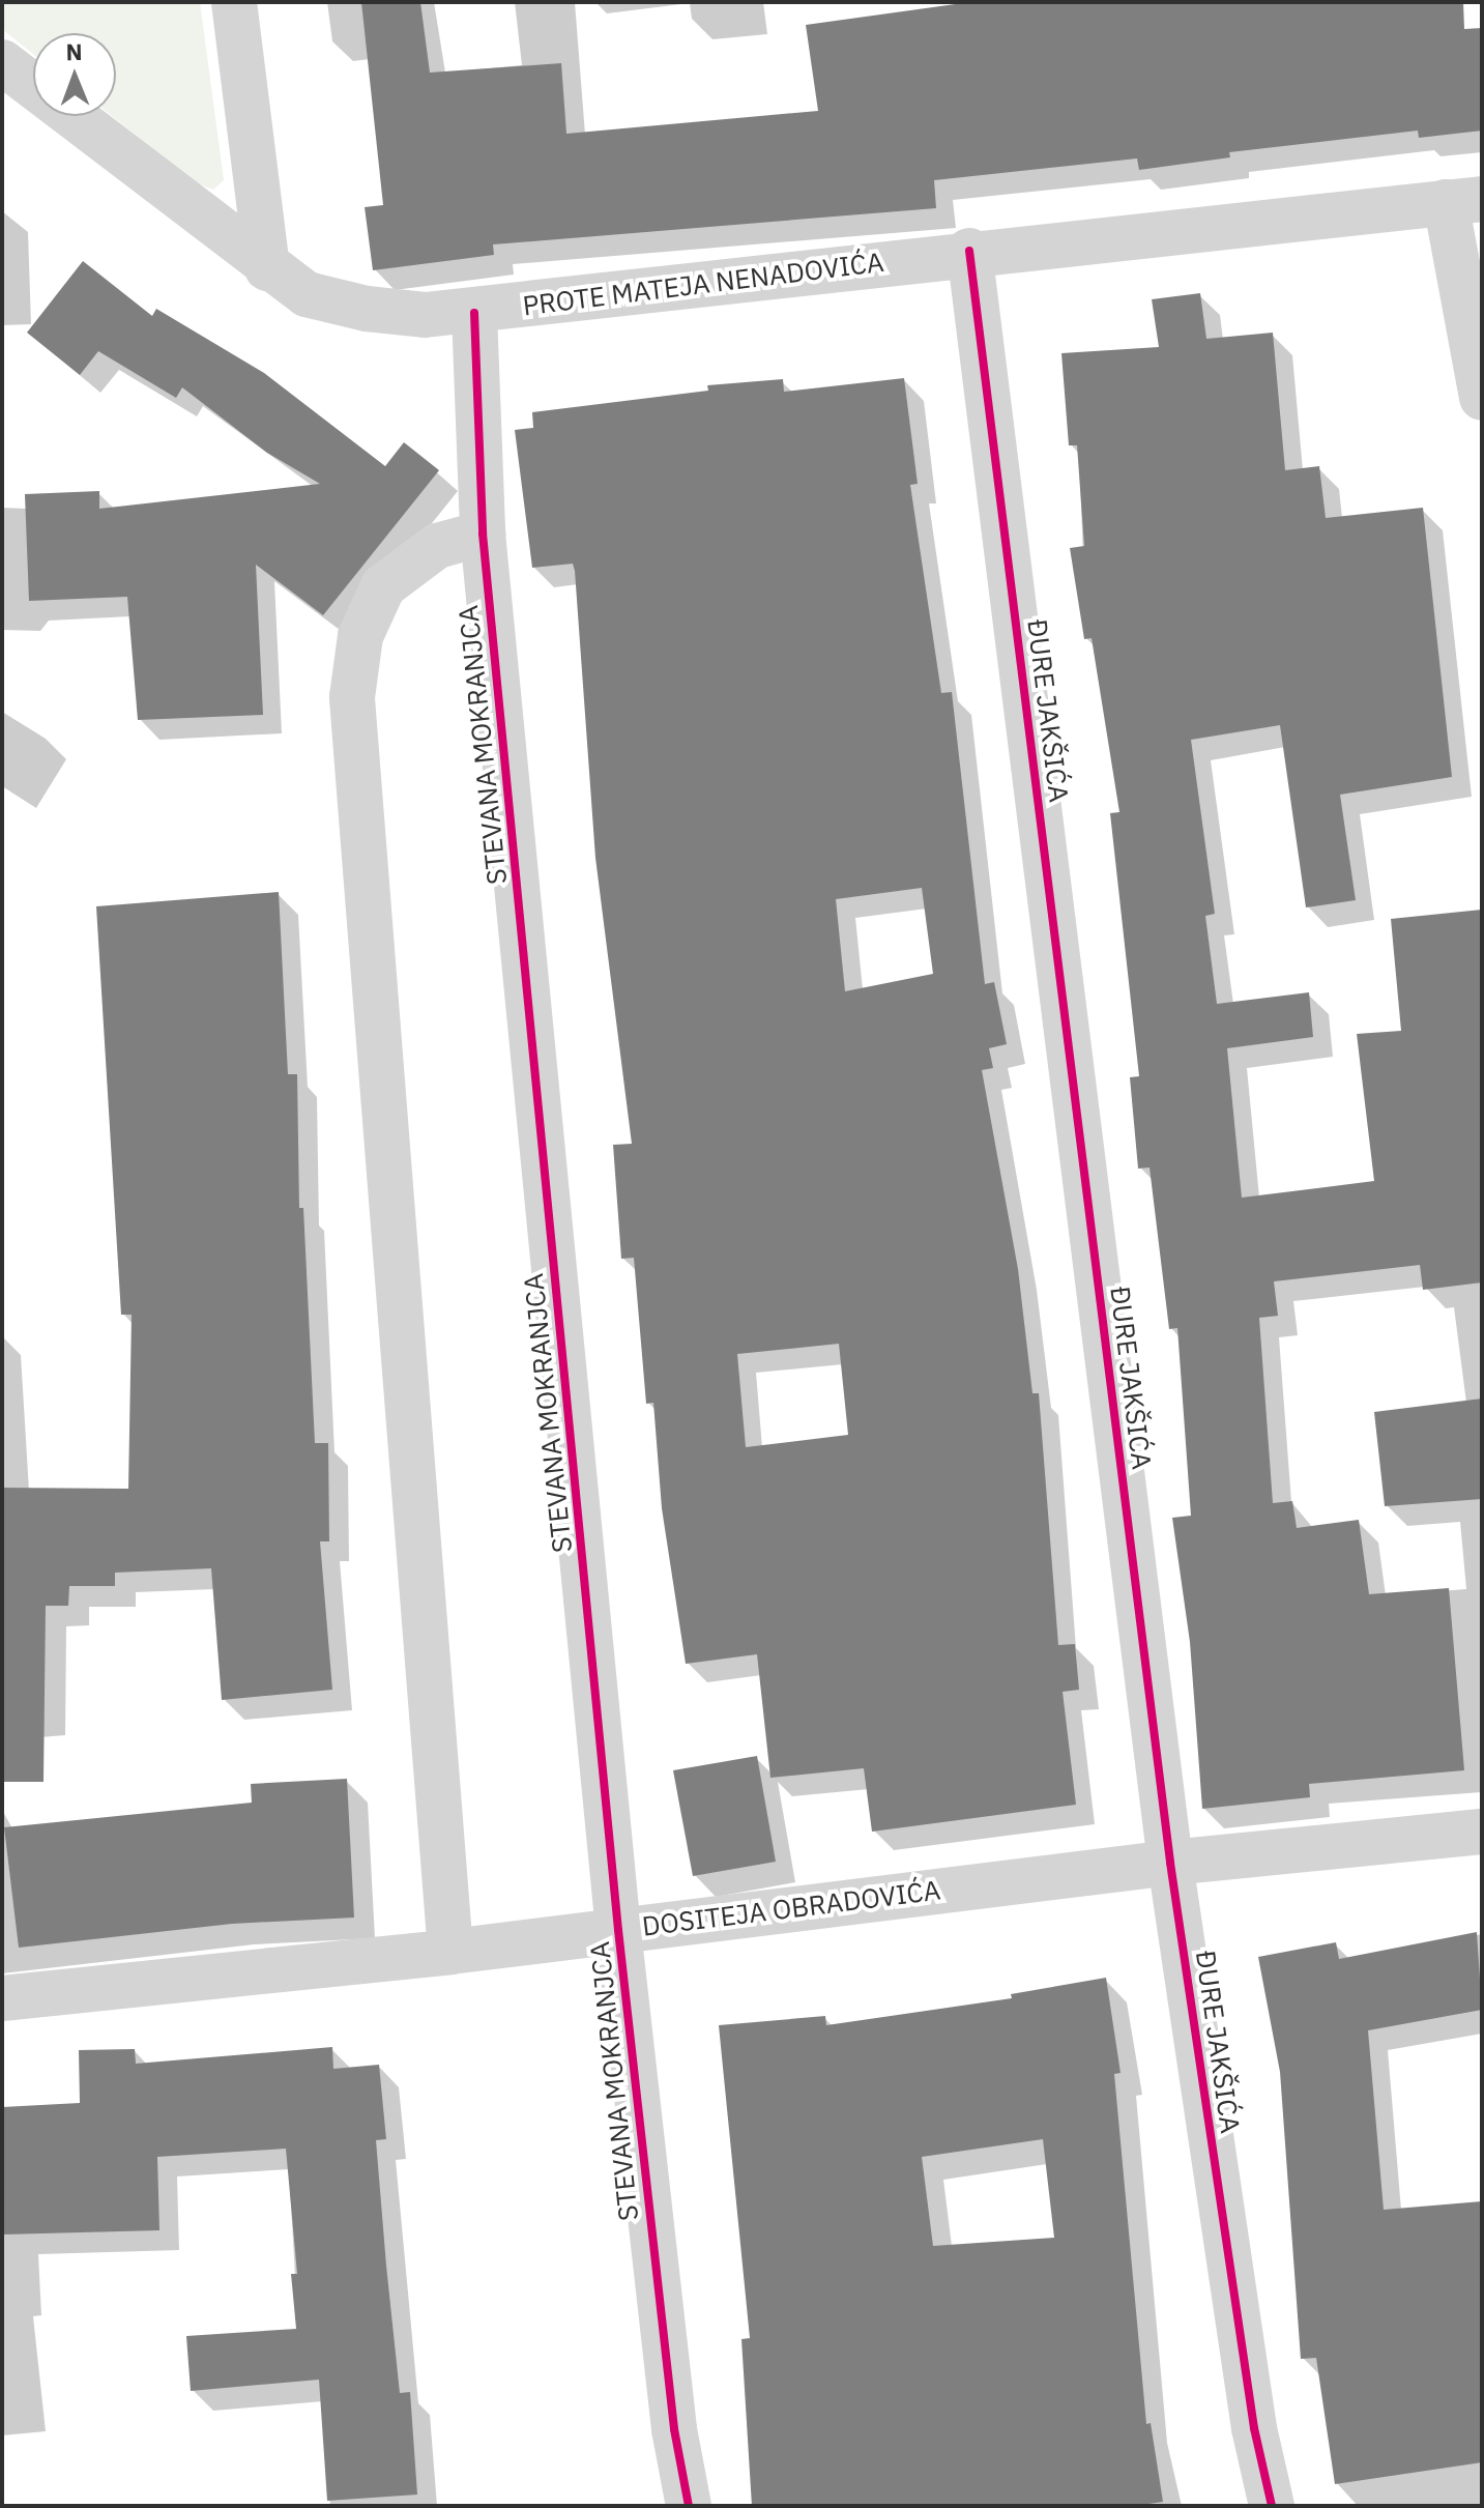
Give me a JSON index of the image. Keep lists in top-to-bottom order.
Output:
{
  "streets": {
    "street": [
      "PROTE MATEJA NENADOVIĆA",
      "ĐURE JAKŠIĆA",
      "STEVANA MOKRANJCA",
      "DOSITEJA OBRADOVIĆA"
    ]
  },
  "crossings": [
    ["PROTE MATEJA NENADOVIĆA", "ĐURE JAKŠIĆA"],
    ["PROTE MATEJA NENADOVIĆA", "STEVANA MOKRANJCA"],
    ["ĐURE JAKŠIĆA", "DOSITEJA OBRADOVIĆA"],
    ["STEVANA MOKRANJCA", "DOSITEJA OBRADOVIĆA"]
  ],
  "north": "top"
}
